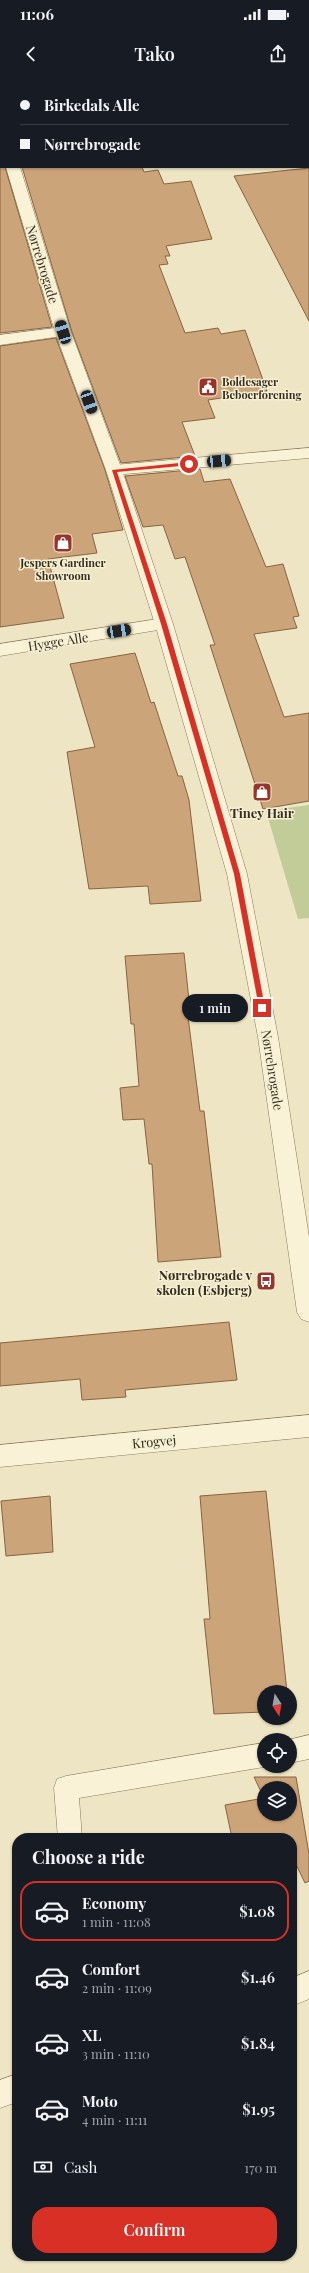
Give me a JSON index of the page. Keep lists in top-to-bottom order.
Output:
{
  "streets": {
    "street": ["Nørrebrogade", "Hygge Alle", "Krogvej"]
  },
  "crossings": [
    ["Nørrebrogade", "Hygge Alle"]
  ],
  "places": {
    "public building": ["Boldesager Beboerforening"],
    "shop": ["Jespers Gardiner Showroom", "Tiney Hair"],
    "bus stop": ["Nørrebrogade v skolen (Esbjerg)"]
  },
  "north": "bottom",
  "page": {
    "status": "11:06",
    "header": "Tako",
    "banner": ["Birkedals Alle", "Nørrebrogade"],
    "bubble": "1 min",
    "heading": "Choose a ride",
    "list": [
      {
        "name": "Economy",
        "note": "1 min · 11:08",
        "value": "$1.08"
      },
      {
        "name": "Comfort",
        "note": "2 min · 11:09",
        "value": "$1.46"
      },
      {
        "name": "XL",
        "note": "3 min · 11:10",
        "value": "$1.84"
      },
      {
        "name": "Moto",
        "note": "4 min · 11:11",
        "value": "$1.95"
      }
    ],
    "pay": ["Cash", "170 m"],
    "buttons": "Confirm"
  }
}
